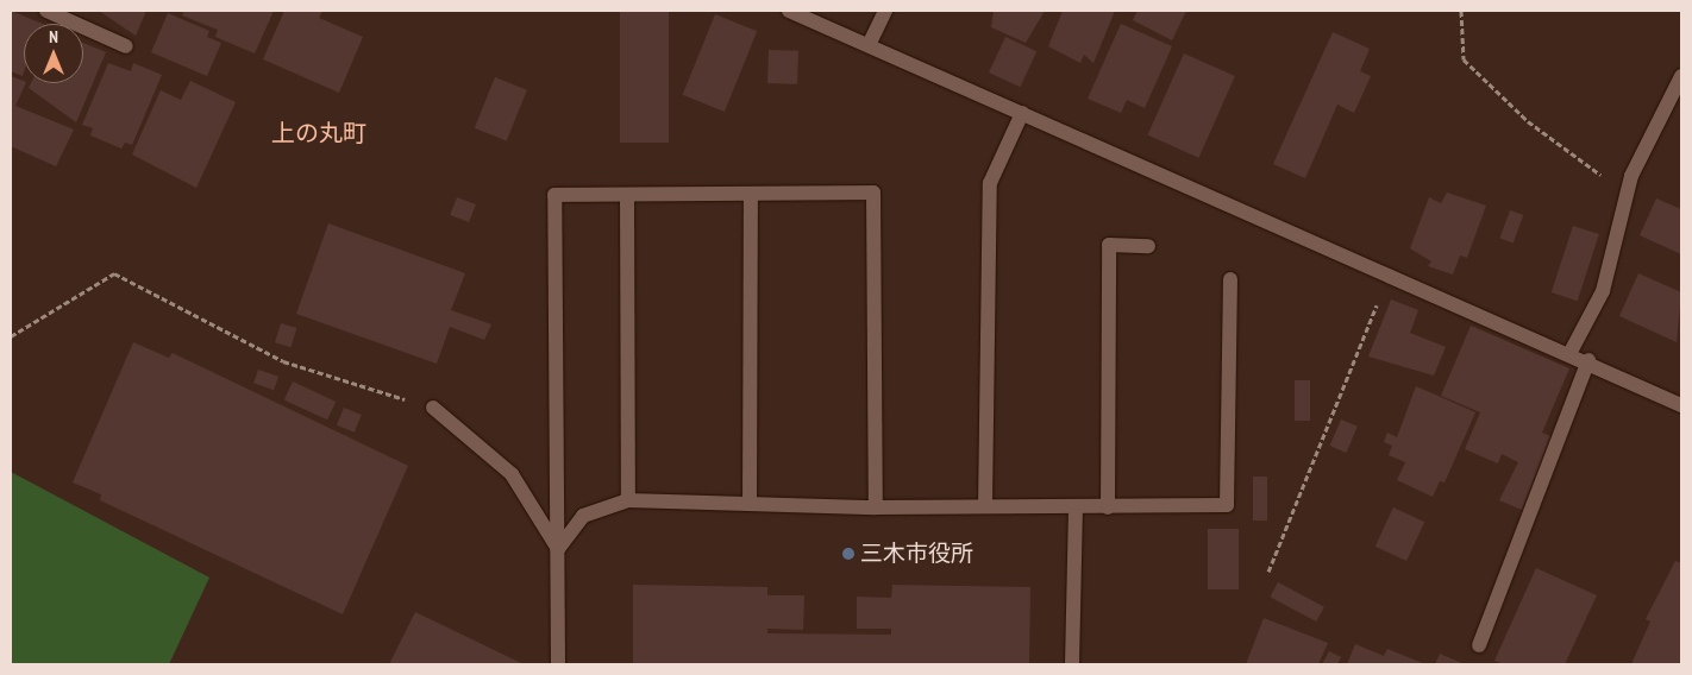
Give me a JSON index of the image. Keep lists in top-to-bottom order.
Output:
{
  "districts": ["上の丸町"],
  "places": ["三木市役所"],
  "north": "top"
}
